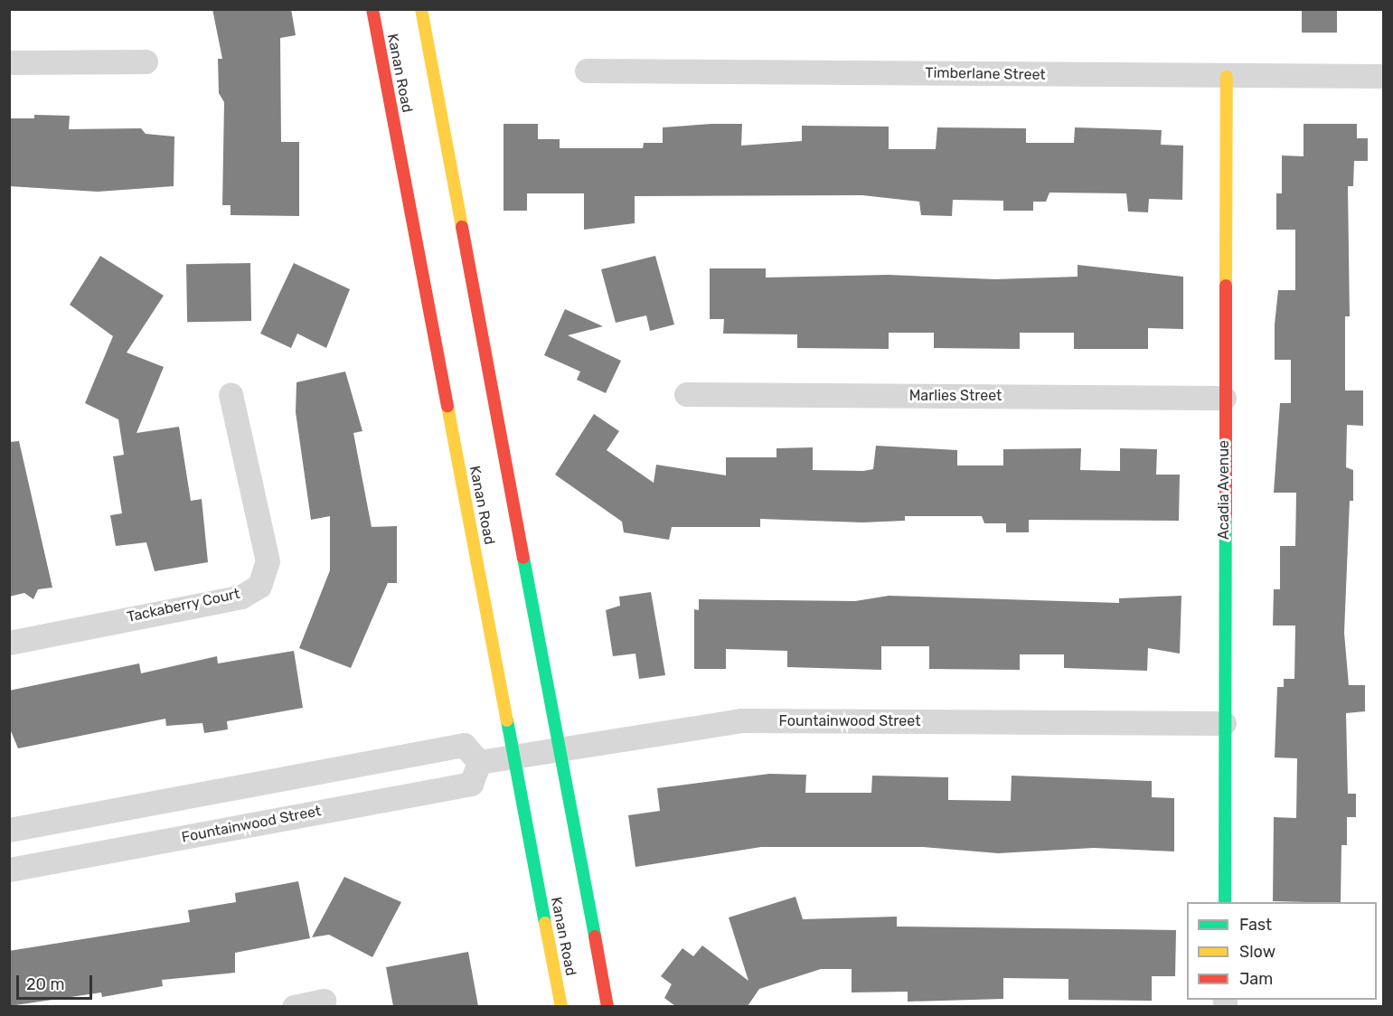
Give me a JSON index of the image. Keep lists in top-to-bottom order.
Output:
{
  "streets": {
    "main road": ["Kanan Road", "Acadia Avenue"],
    "street": [
      "Timberlane Street",
      "Marlies Street",
      "Tackaberry Court",
      "Fountainwood Street"
    ]
  },
  "crossings": [
    ["Kanan Road", "Fountainwood Street"],
    ["Timberlane Street", "Acadia Avenue"],
    ["Marlies Street", "Acadia Avenue"],
    ["Acadia Avenue", "Fountainwood Street"]
  ],
  "legend": ["Fast", "Slow", "Jam"],
  "scale_bar": "20 m"
}
